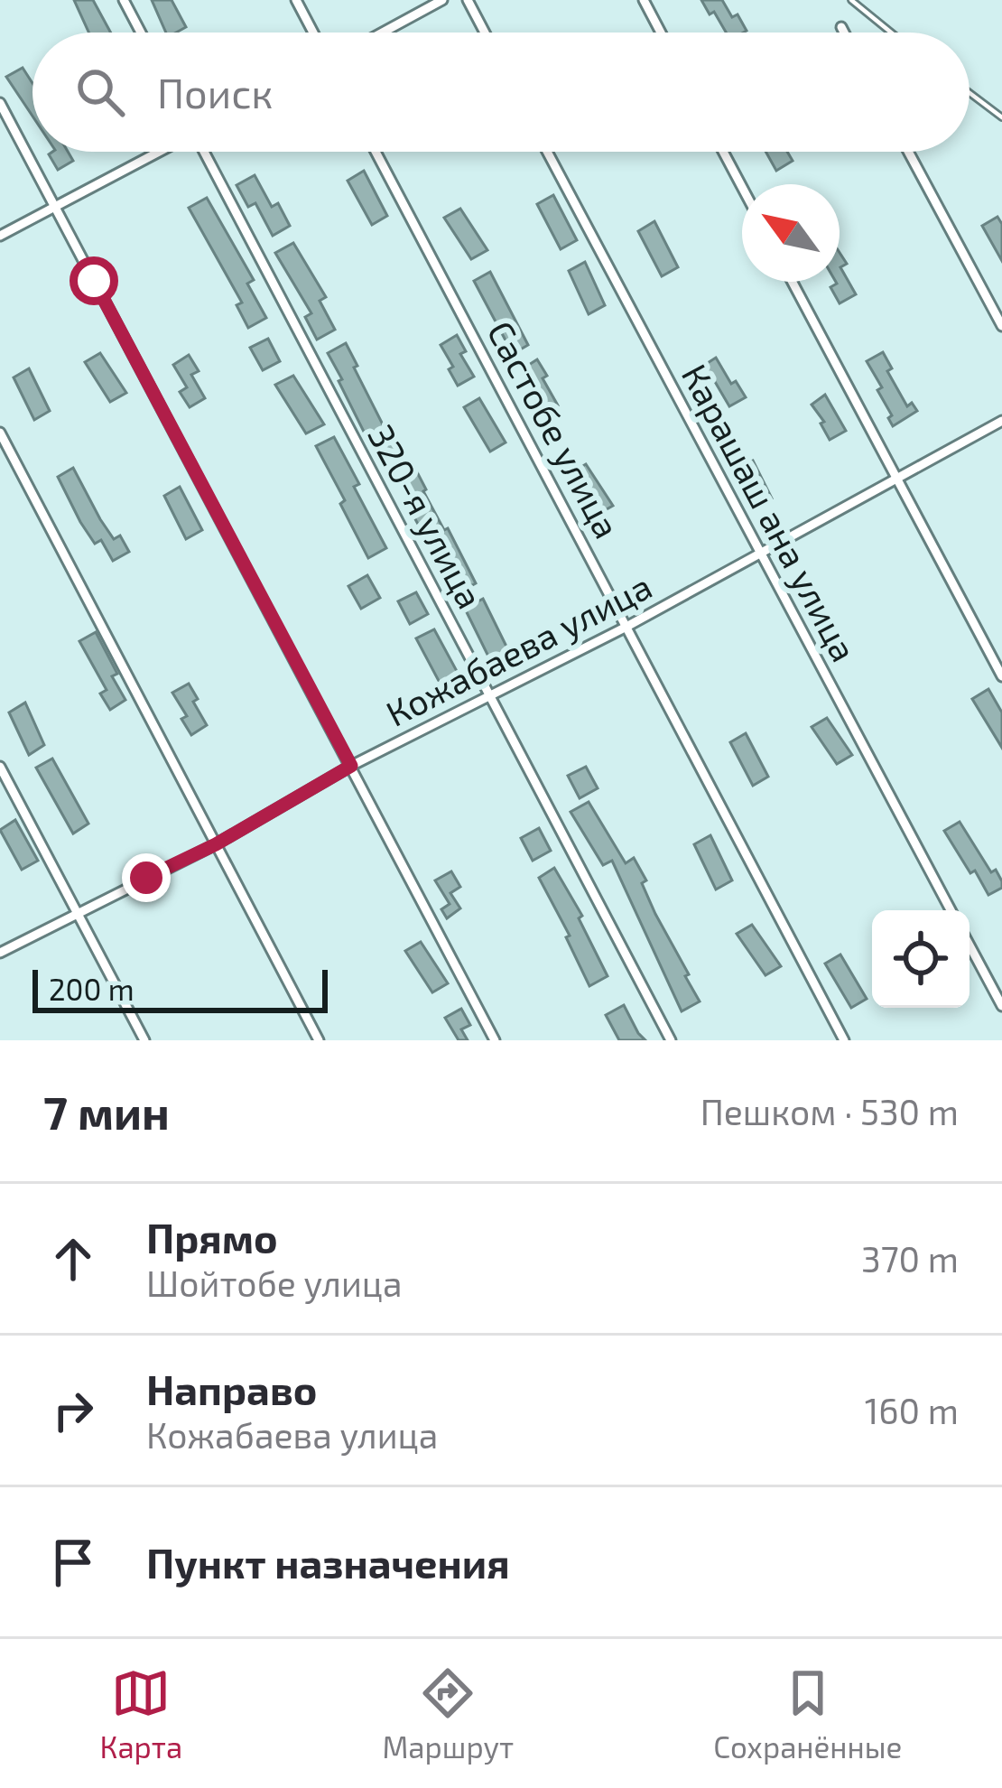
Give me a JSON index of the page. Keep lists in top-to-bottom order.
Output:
{
  "streets": {
    "street": [
      "Састобе улица",
      "Карашаш ана улица",
      "320-я улица",
      "Кожабаева улица"
    ]
  },
  "crossings": [
    ["Састобе улица", "Кожабаева улица"],
    ["Карашаш ана улица", "Кожабаева улица"],
    ["320-я улица", "Кожабаева улица"]
  ],
  "scale_bar": "200 m",
  "north": "top left",
  "page": {
    "search": "Поиск",
    "scale": "200 m",
    "heading": ["7 мин", "Пешком · 530 m"],
    "list": [
      ["Прямо", "Шойтобе улица", "370 m"],
      ["Направо", "Кожабаева улица", "160 m"],
      "Пункт назначения"
    ],
    "nav": ["Карта", "Маршрут", "Сохранённые"]
  }
}
